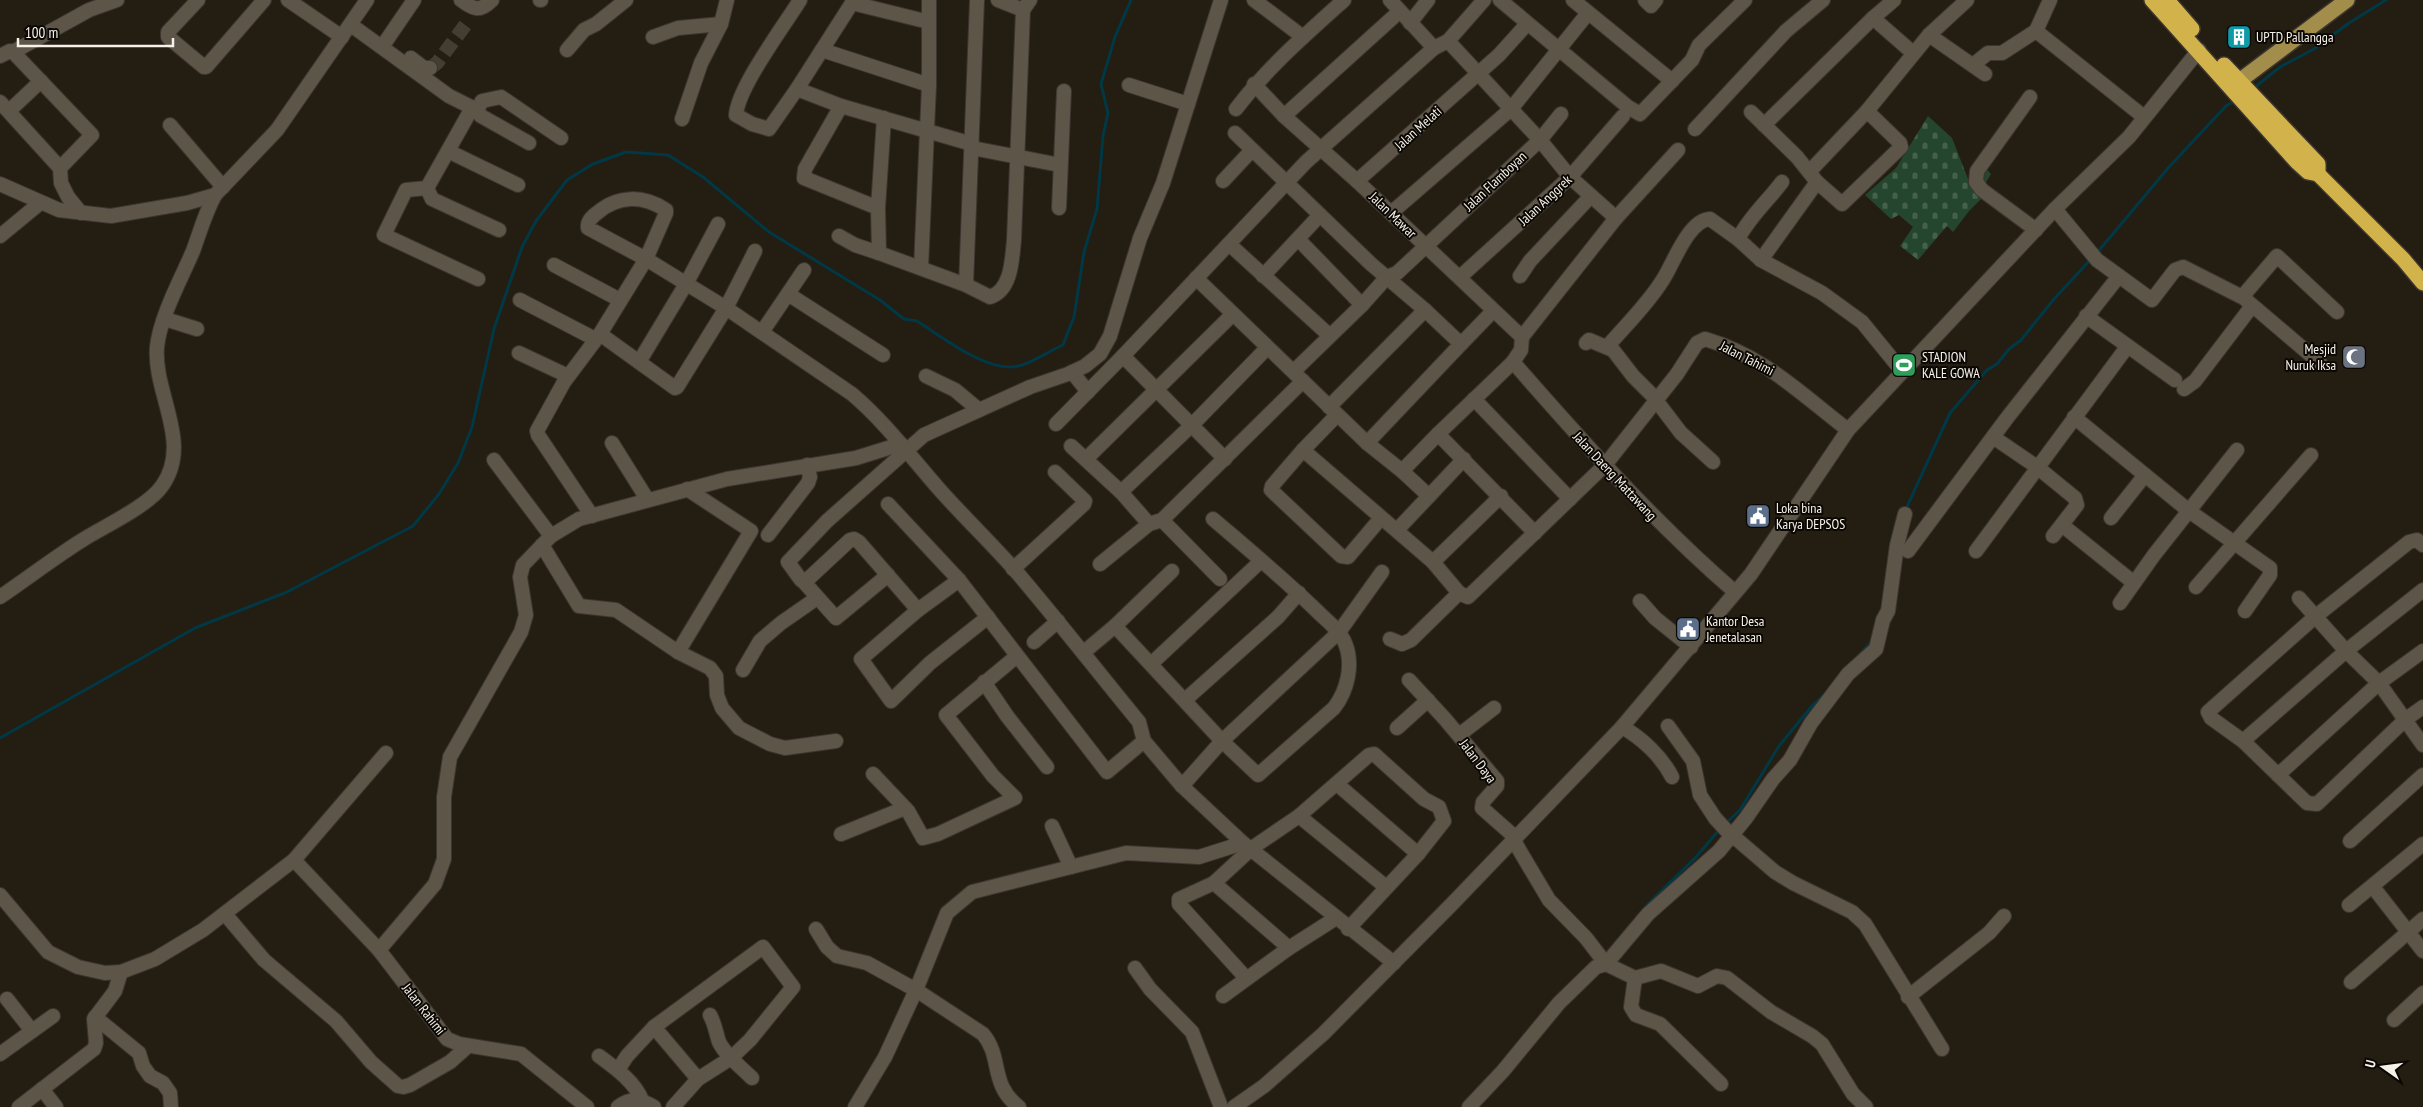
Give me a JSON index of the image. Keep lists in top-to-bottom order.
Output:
{
  "streets": {
    "street": [
      "Jalan Melati",
      "Jalan Flamboyan",
      "Jalan Anggrek",
      "Jalan Mawar",
      "Jalan Tahimi",
      "Jalan Daeng Mattawang",
      "Jalan Daya",
      "Jalan Rahimi"
    ]
  },
  "crossings": [
    ["Jalan Melati", "Jalan Mawar"],
    ["Jalan Flamboyan", "Jalan Mawar"],
    ["Jalan Anggrek", "Jalan Mawar"]
  ],
  "places": {
    "building": ["UPTD Pallangga"],
    "mosque": ["Mesjid Nuruk Iksa"],
    "sports": ["STADION KALE GOWA"],
    "public building": ["Loka bina Karya DEPSOS", "Kantor Desa Jenetalasan"]
  },
  "scale_bar": "100 m",
  "north": "left"
}
